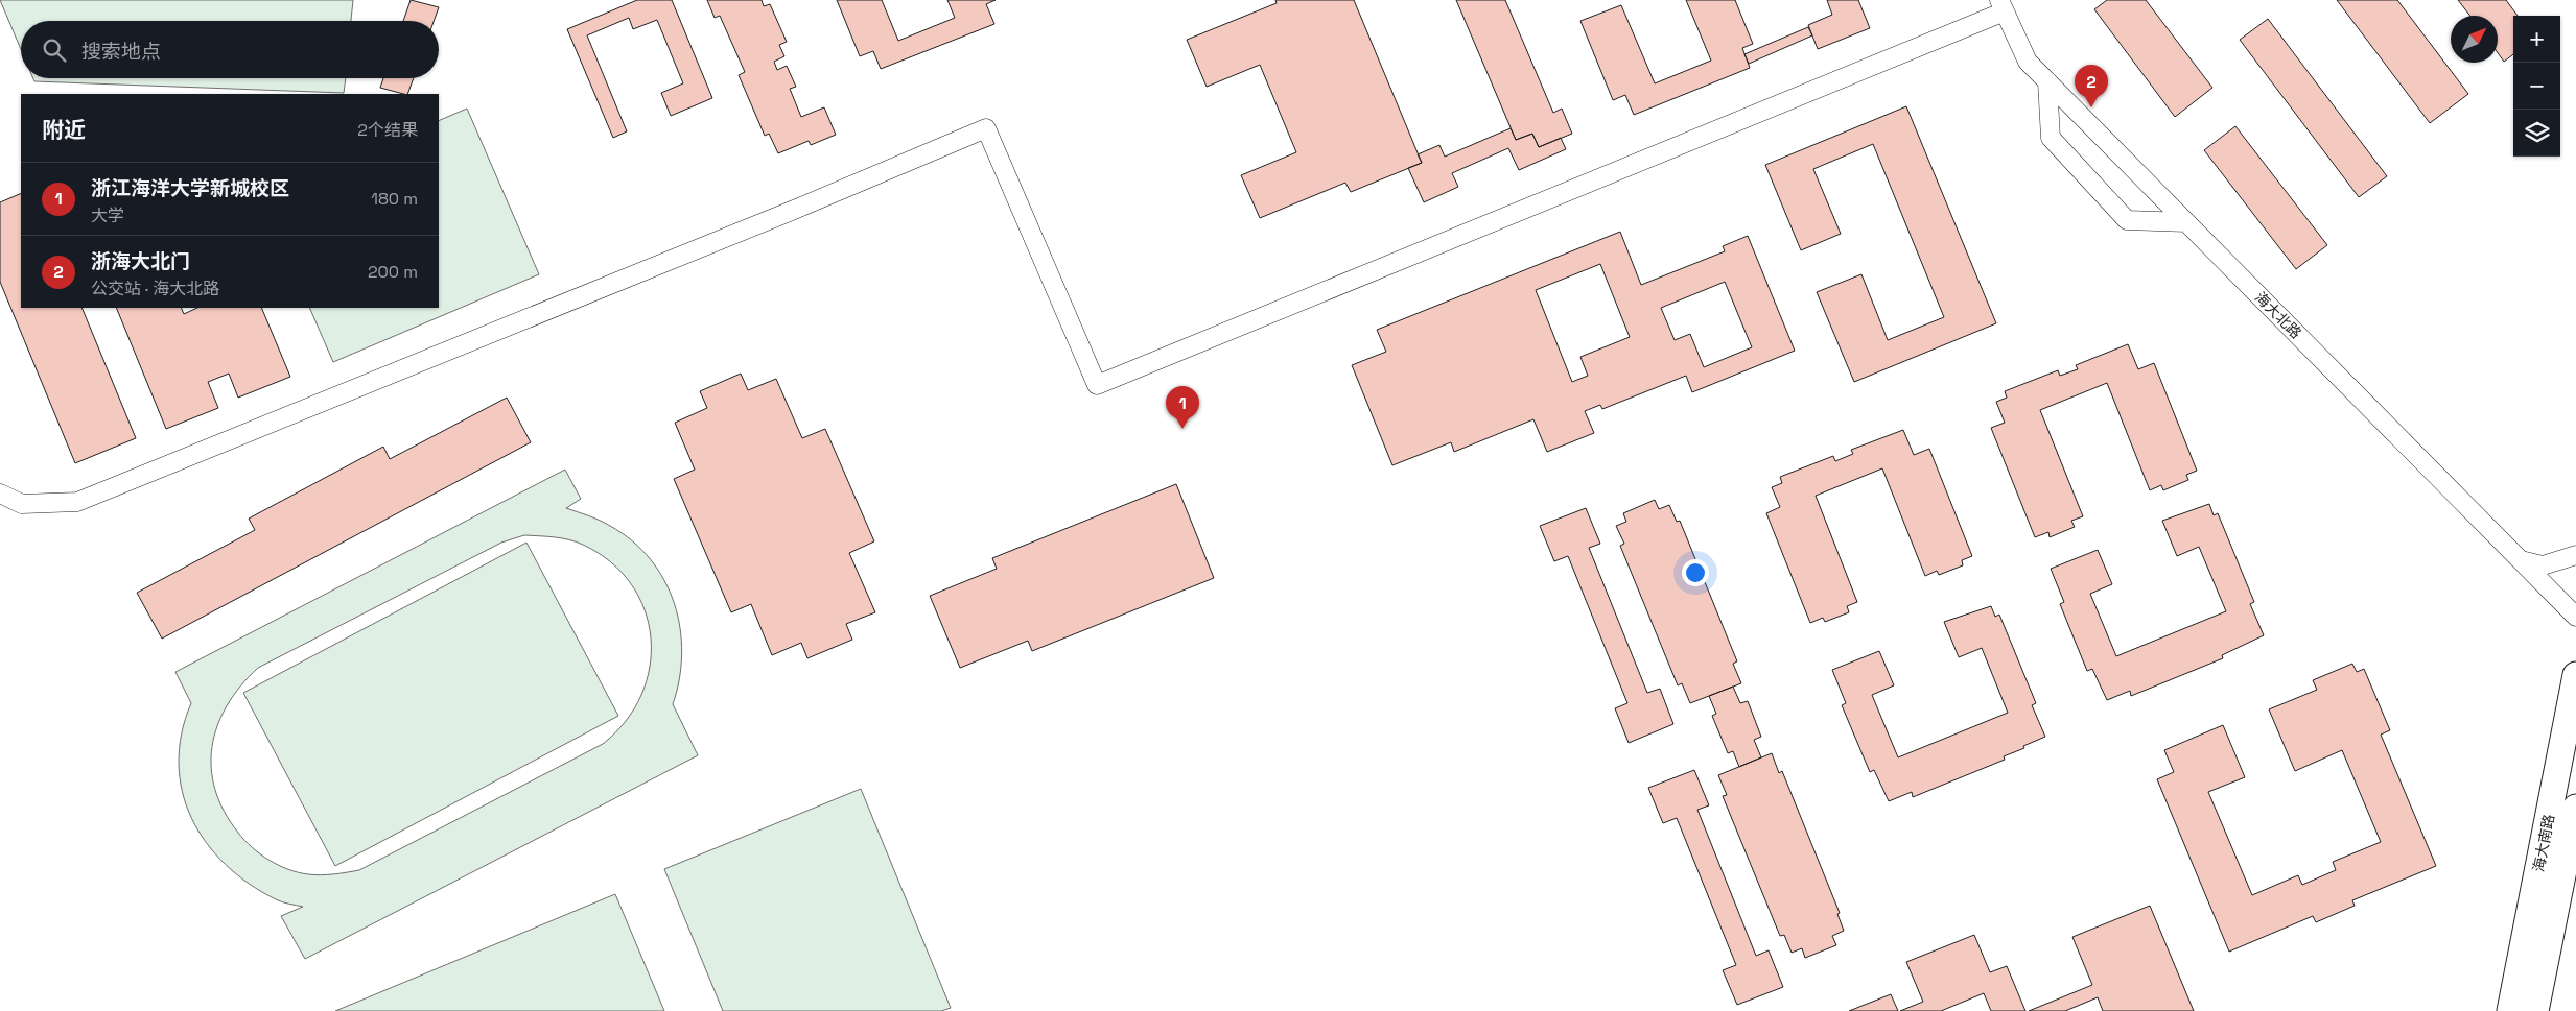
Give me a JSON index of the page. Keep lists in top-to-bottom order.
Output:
{
  "streets": {
    "street": ["海大北路", "海大南路"]
  },
  "north": "top right",
  "page": {
    "map_buttons": ["+", "−"],
    "search": "搜索地点",
    "pins": ["2", "1"],
    "heading": ["附近", "2个结果"],
    "list": [
      {
        "mark": "1",
        "name": "浙江海洋大学新城校区",
        "note": "大学",
        "value": "180 m"
      },
      {
        "mark": "2",
        "name": "浙海大北门",
        "note": "公交站 · 海大北路",
        "value": "200 m"
      }
    ]
  }
}
